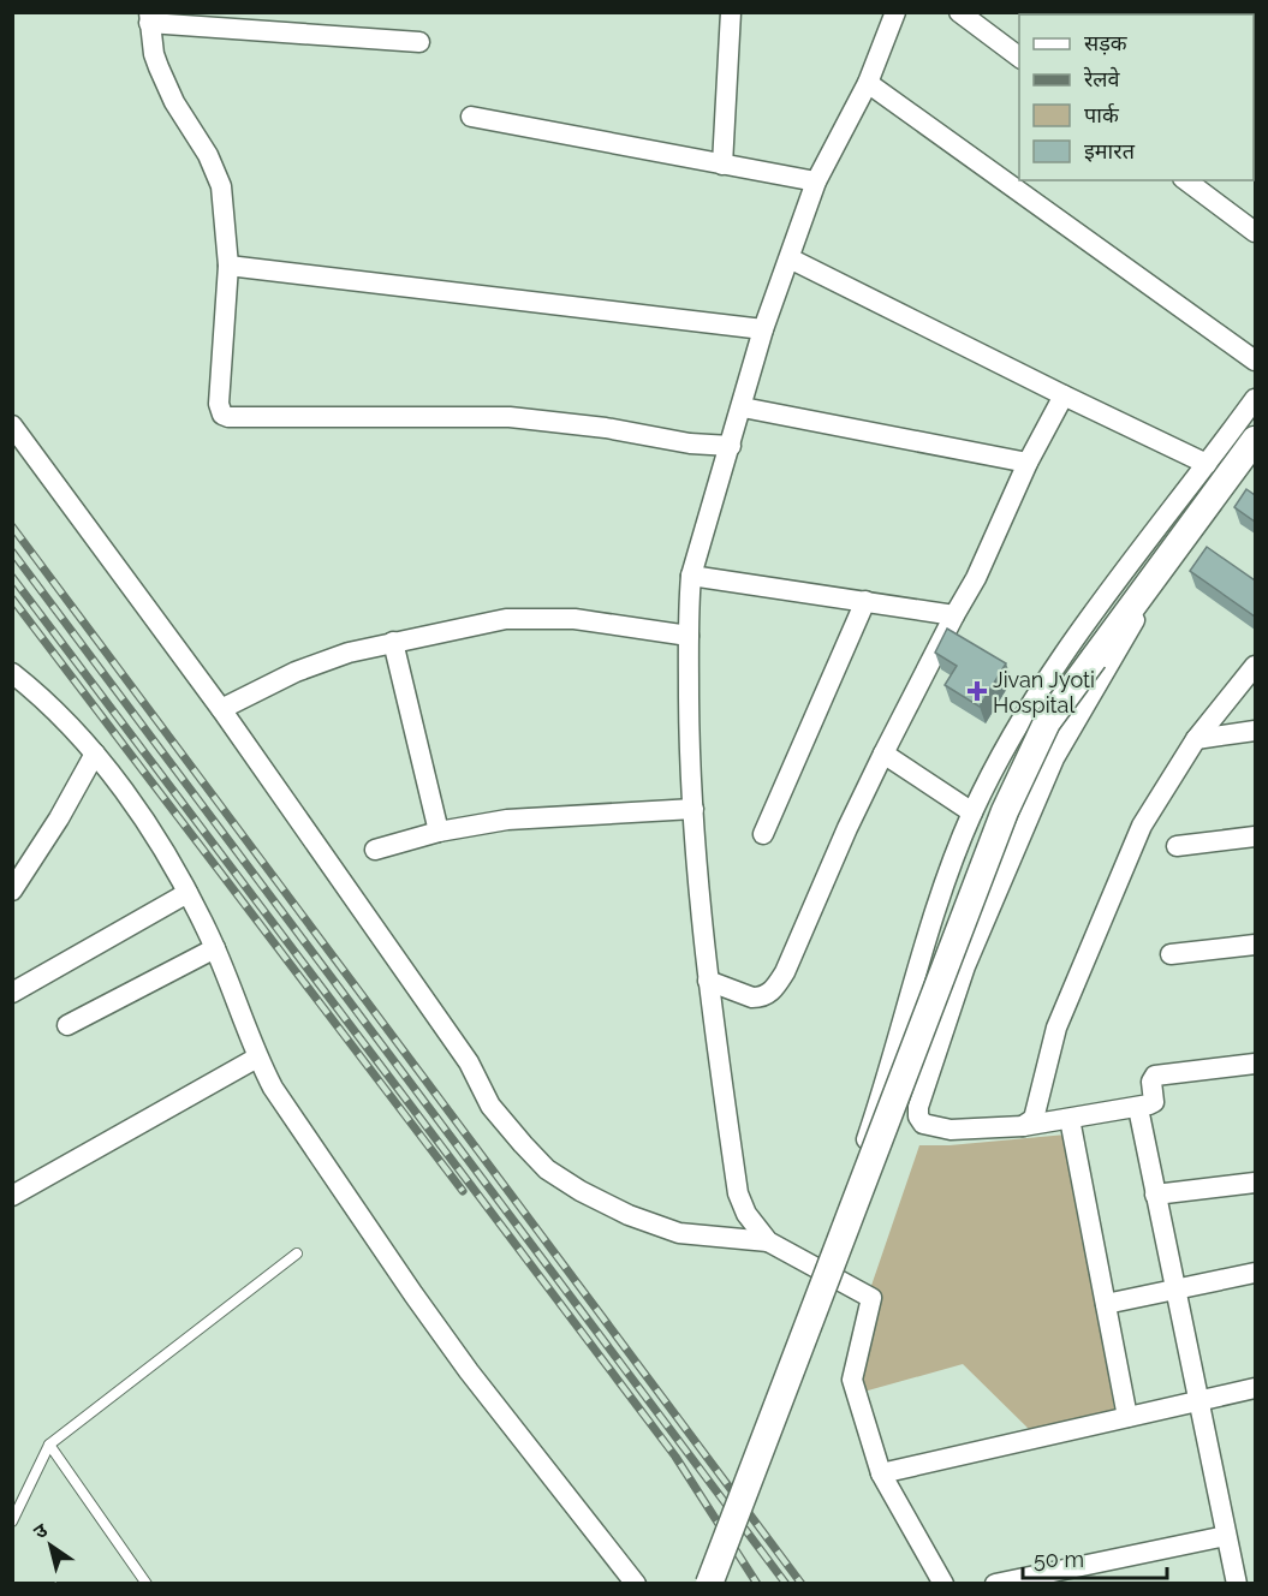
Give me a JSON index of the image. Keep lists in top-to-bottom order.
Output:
{
  "places": {
    "health": ["Jivan Jyoti Hospital"]
  },
  "legend": [
    "सड़क",
    "रेलवे",
    "पार्क",
    "इमारत"
  ],
  "scale_bar": "50 m",
  "north": "top left"
}
